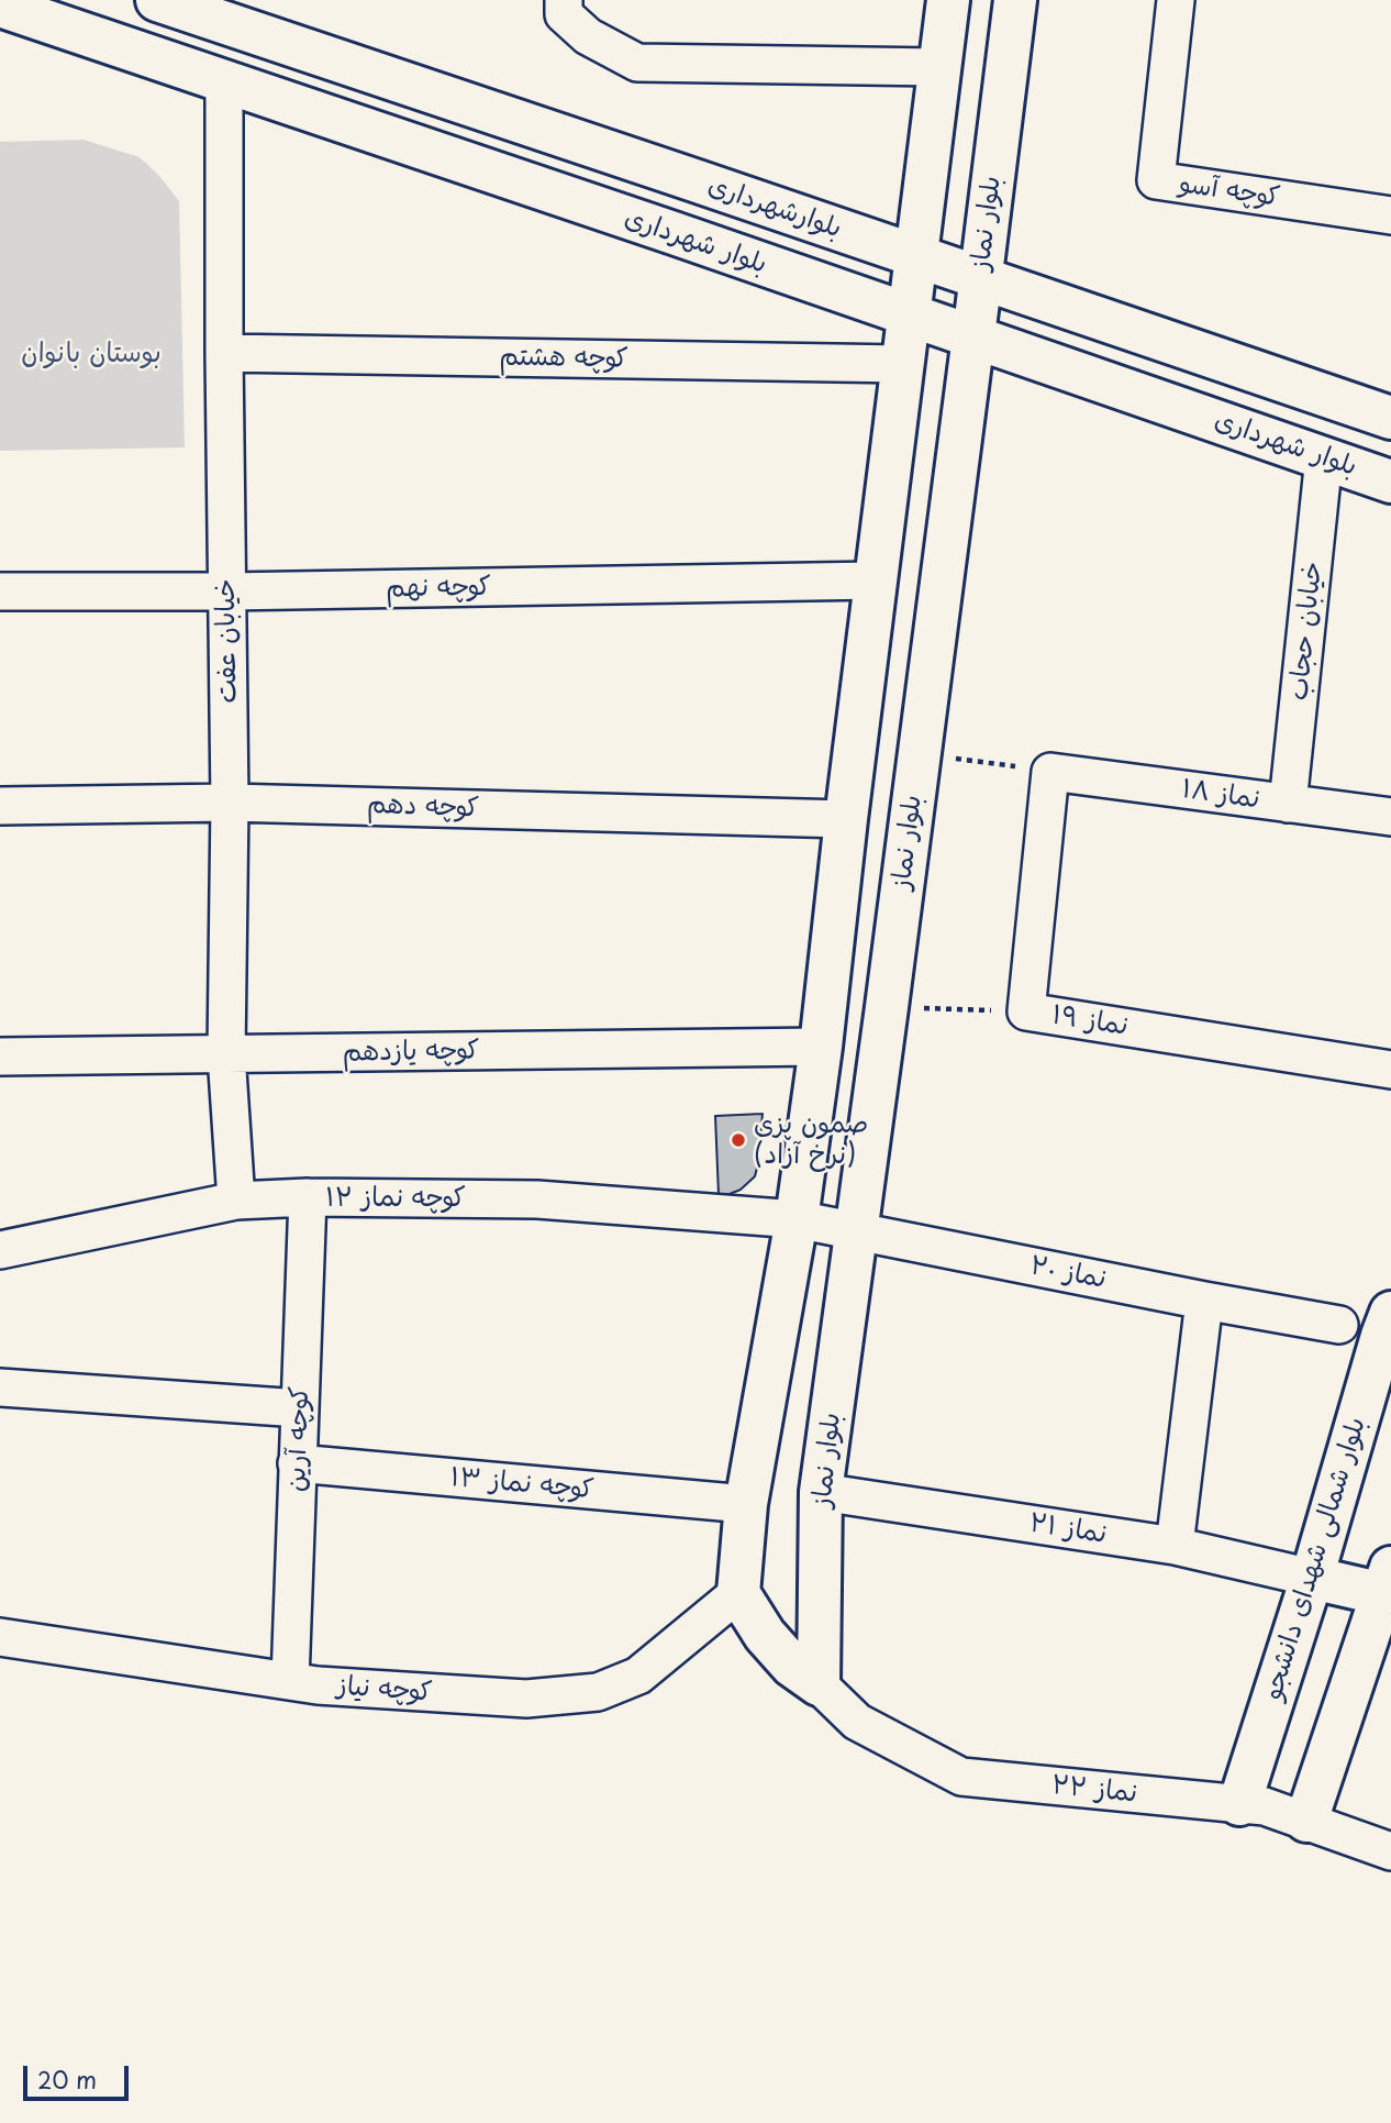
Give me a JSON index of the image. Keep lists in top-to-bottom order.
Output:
{
  "streets": {
    "main road": [
      "بلوارشهرداری",
      "بلوار نماز",
      "بلوار شهرداری",
      "بلوار شمالی شهدای دانشجو"
    ],
    "street": [
      "کوچه آسو",
      "کوچه هشتم",
      "کوچه نهم",
      "خیابان حجاب",
      "خیابان عفت",
      "نماز ۱۸",
      "کوچه دهم",
      "نماز ۱۹",
      "کوچه یازدهم",
      "کوچه نماز ۱۲",
      "نماز ۲۰",
      "کوچه آرین",
      "کوچه نماز ۱۳",
      "نماز ۲۱",
      "کوچه نیاز",
      "نماز ۲۲"
    ]
  },
  "crossings": [
    ["بلوارشهرداری", "بلوار نماز"],
    ["بلوار نماز", "بلوار شهرداری"],
    ["بلوار نماز", "نماز ۲۰"],
    ["بلوار نماز", "نماز ۲۱"],
    ["بلوار نماز", "نماز ۲۲"],
    ["بلوار شهرداری", "خیابان حجاب"],
    ["بلوار شهرداری", "خیابان عفت"],
    ["کوچه هشتم", "خیابان عفت"],
    ["کوچه نهم", "خیابان عفت"],
    ["خیابان حجاب", "نماز ۱۸"],
    ["خیابان عفت", "کوچه دهم"],
    ["خیابان عفت", "کوچه یازدهم"],
    ["خیابان عفت", "کوچه نماز ۱۲"],
    ["نماز ۱۸", "نماز ۱۹"],
    ["کوچه نماز ۱۲", "نماز ۲۰"],
    ["کوچه نماز ۱۲", "کوچه آرین"],
    ["کوچه آرین", "کوچه نماز ۱۳"],
    ["کوچه آرین", "کوچه نیاز"],
    ["نماز ۲۱", "بلوار شمالی شهدای دانشجو"],
    ["بلوار شمالی شهدای دانشجو", "نماز ۲۲"]
  ],
  "parks": ["بوستان بانوان"],
  "places": ["صمون پزی (نرخ آزاد)"],
  "scale_bar": "20 m"
}
